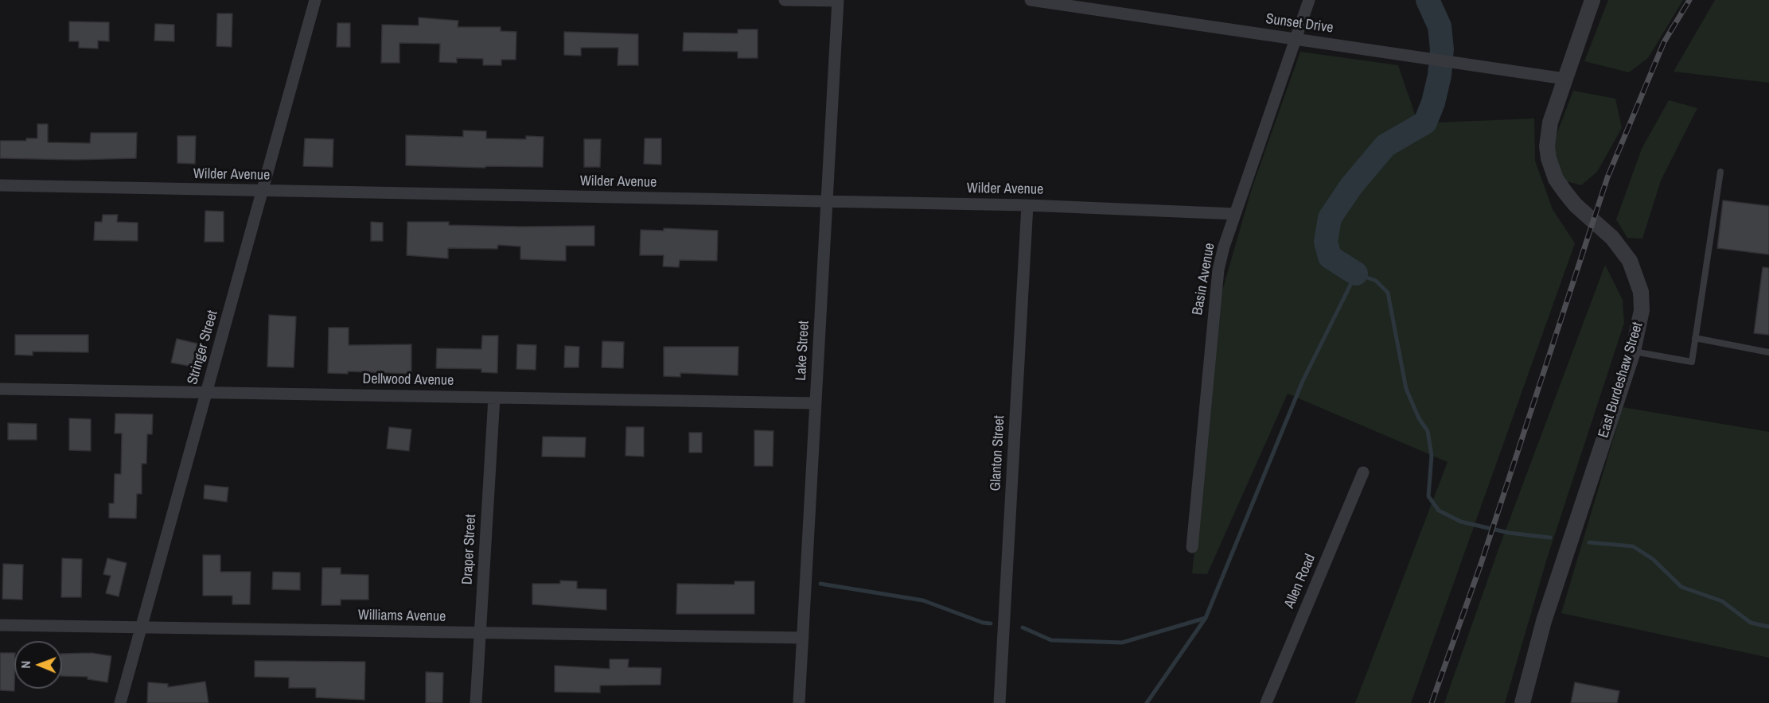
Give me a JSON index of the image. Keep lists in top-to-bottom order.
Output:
{
  "streets": {
    "street": [
      "Sunset Drive",
      "Wilder Avenue",
      "Basin Avenue",
      "Stringer Street",
      "Lake Street",
      "Dellwood Avenue",
      "East Burdeshaw Street",
      "Glanton Street",
      "Draper Street",
      "Allen Road",
      "Williams Avenue"
    ]
  },
  "crossings": [
    ["Sunset Drive", "Basin Avenue"],
    ["Sunset Drive", "East Burdeshaw Street"],
    ["Wilder Avenue", "Basin Avenue"],
    ["Wilder Avenue", "Stringer Street"],
    ["Wilder Avenue", "Lake Street"],
    ["Wilder Avenue", "Glanton Street"],
    ["Stringer Street", "Dellwood Avenue"],
    ["Stringer Street", "Williams Avenue"],
    ["Lake Street", "Dellwood Avenue"],
    ["Lake Street", "Williams Avenue"],
    ["Dellwood Avenue", "Draper Street"],
    ["Draper Street", "Williams Avenue"]
  ],
  "north": "left"
}
